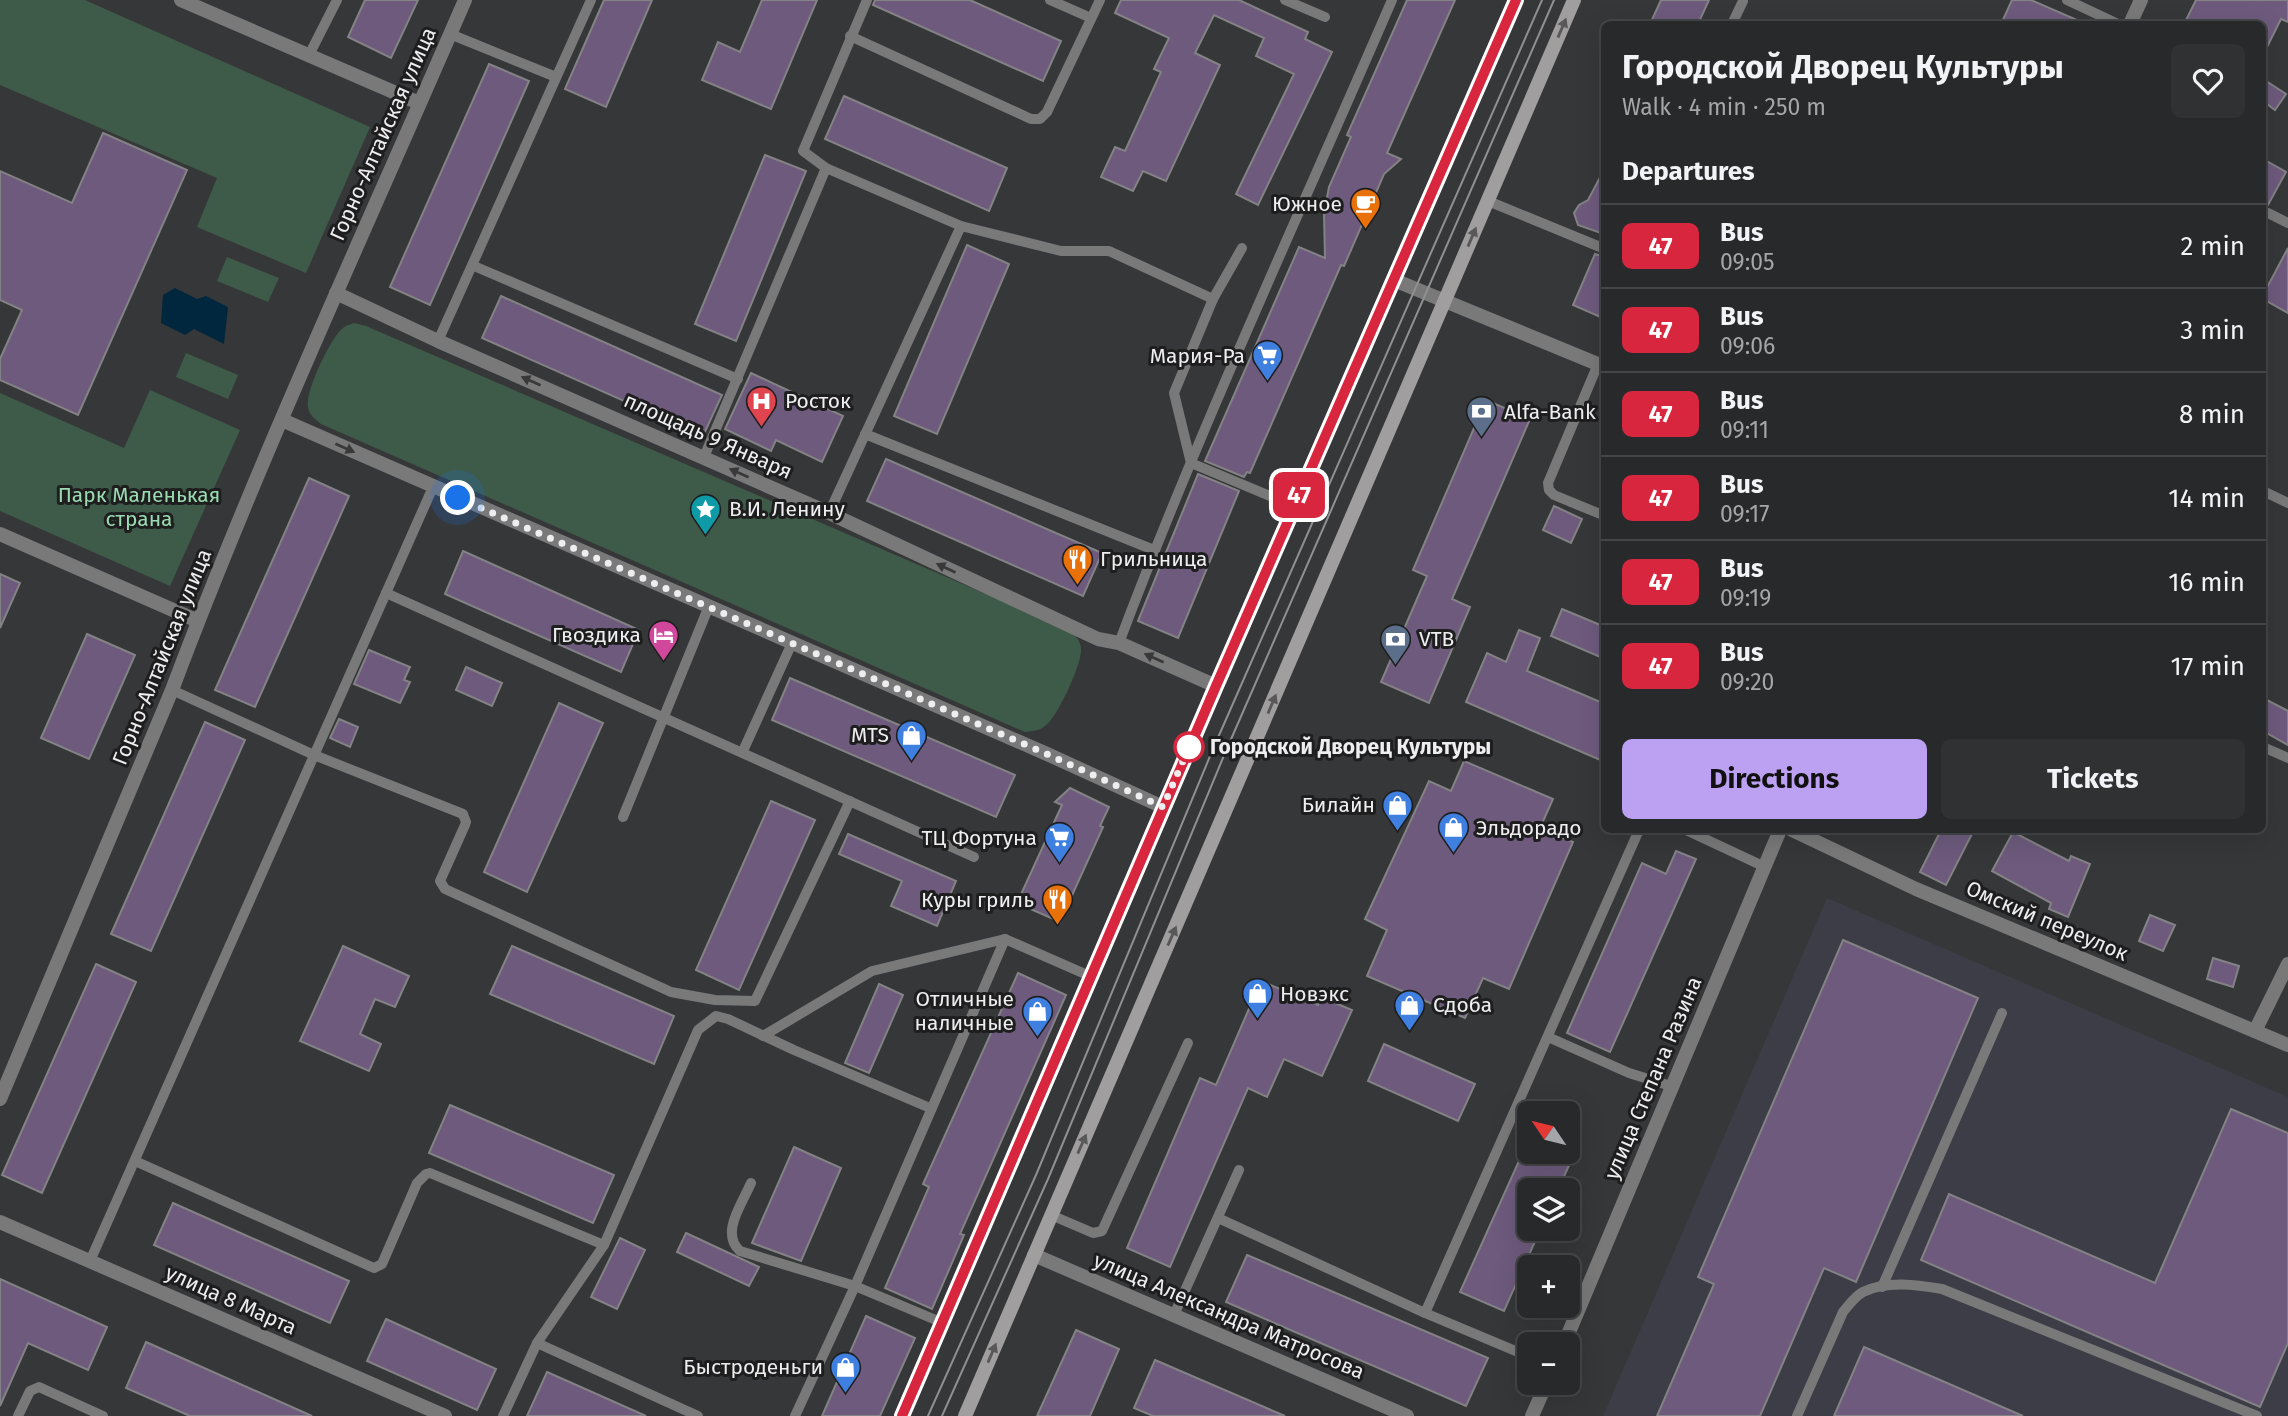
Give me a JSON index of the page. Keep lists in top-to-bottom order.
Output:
{
  "streets": {
    "street": [
      "Горно-Алтайская улица",
      "площадь 9 Января",
      "Омский переулок",
      "улица Степана Разина",
      "улица 8 Марта",
      "улица Александра Матросова"
    ]
  },
  "crossings": [
    ["Горно-Алтайская улица", "площадь 9 Января"]
  ],
  "one_way": ["площадь 9 Января"],
  "parks": ["Парк Маленькая страна"],
  "places": {
    "cafe": ["Южное"],
    "supermarket": ["Мария-Ра", "ТЦ Фортуна"],
    "hospital": ["Росток"],
    "bank": ["Alfa-Bank", "VTB"],
    "place": ["В.И. Ленину"],
    "restaurant": ["Грильница", "Куры гриль"],
    "hotel": ["Гвоздика"],
    "other": ["Городской Дворец Культуры"],
    "shop": [
      "MTS",
      "Билайн",
      "Эльдорадо",
      "Новэкс",
      "Сдоба",
      "Отличные наличные",
      "Быстроденьги"
    ]
  },
  "lines": ["bus line 47"],
  "north": "top left",
  "page": {
    "on_map": "47",
    "heading": [
      ["Городской Дворец Культуры", "Walk · 4 min · 250 m"],
      "Departures"
    ],
    "list": [
      {
        "mark": "47",
        "name": "Bus",
        "note": "09:05",
        "value": "2 min"
      },
      {
        "mark": "47",
        "name": "Bus",
        "note": "09:06",
        "value": "3 min"
      },
      {
        "mark": "47",
        "name": "Bus",
        "note": "09:11",
        "value": "8 min"
      },
      {
        "mark": "47",
        "name": "Bus",
        "note": "09:17",
        "value": "14 min"
      },
      {
        "mark": "47",
        "name": "Bus",
        "note": "09:19",
        "value": "16 min"
      },
      {
        "mark": "47",
        "name": "Bus",
        "note": "09:20",
        "value": "17 min"
      }
    ],
    "buttons": ["Directions", "Tickets"],
    "map_buttons": ["+", "−"]
  }
}
